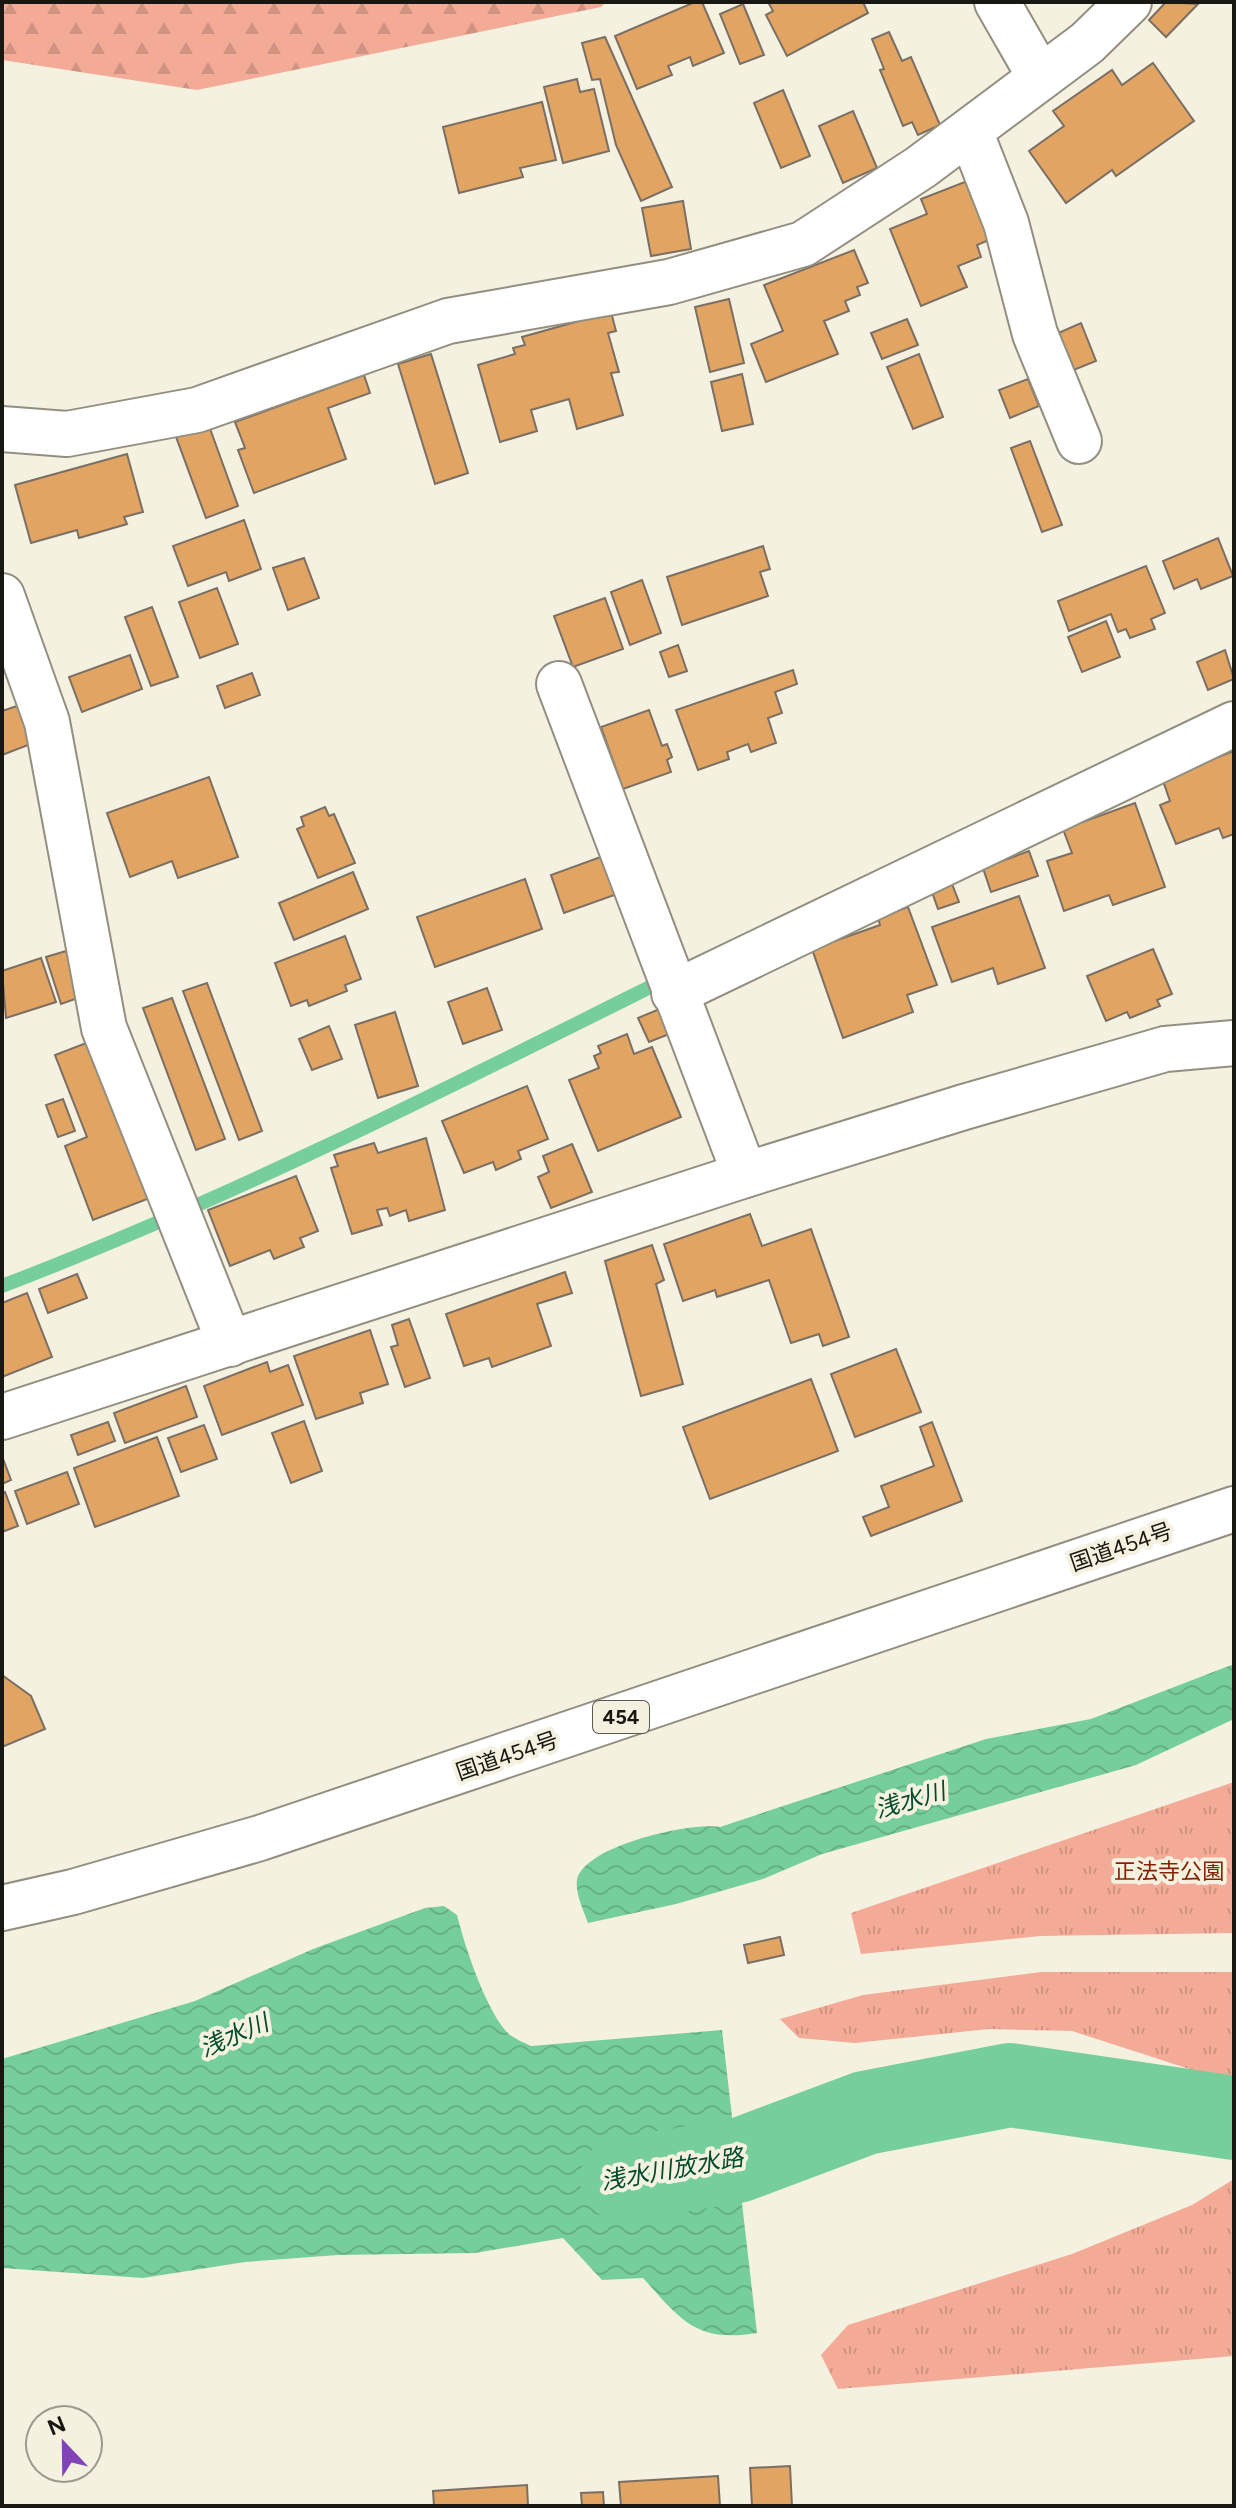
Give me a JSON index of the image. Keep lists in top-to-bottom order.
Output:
{
  "streets": {
    "main road": ["国道454号", "454"]
  },
  "water": ["浅水川", "浅水川放水路"],
  "parks": ["正法寺公園"],
  "north": "top"
}
